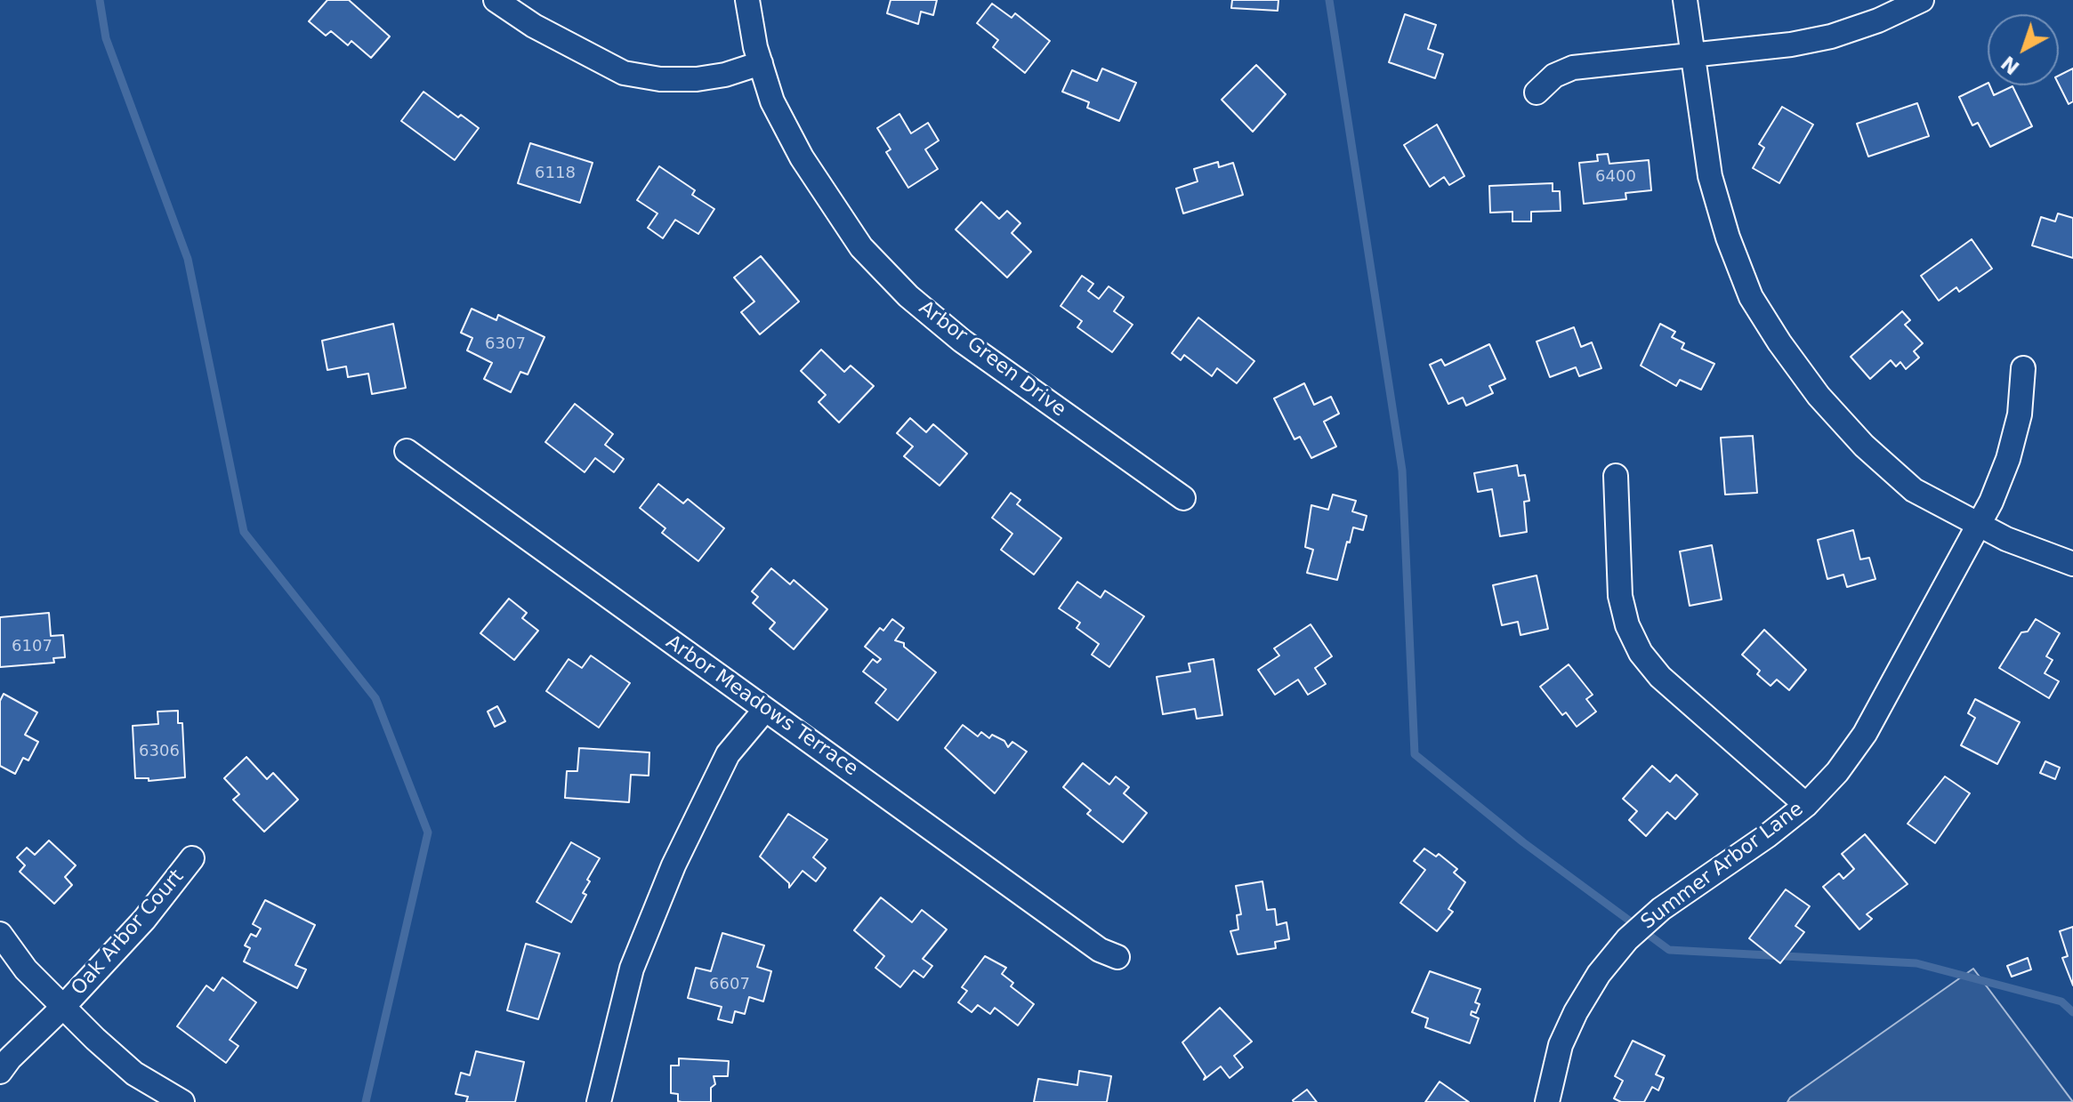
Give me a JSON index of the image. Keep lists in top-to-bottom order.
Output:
{
  "streets": {
    "street": [
      "Arbor Green Drive",
      "Arbor Meadows Terrace",
      "Summer Arbor Lane",
      "Oak Arbor Court"
    ]
  },
  "house_numbers": [
    "6118",
    "6400",
    "6307",
    "6107",
    "6306",
    "6607"
  ],
  "north": "bottom left"
}
